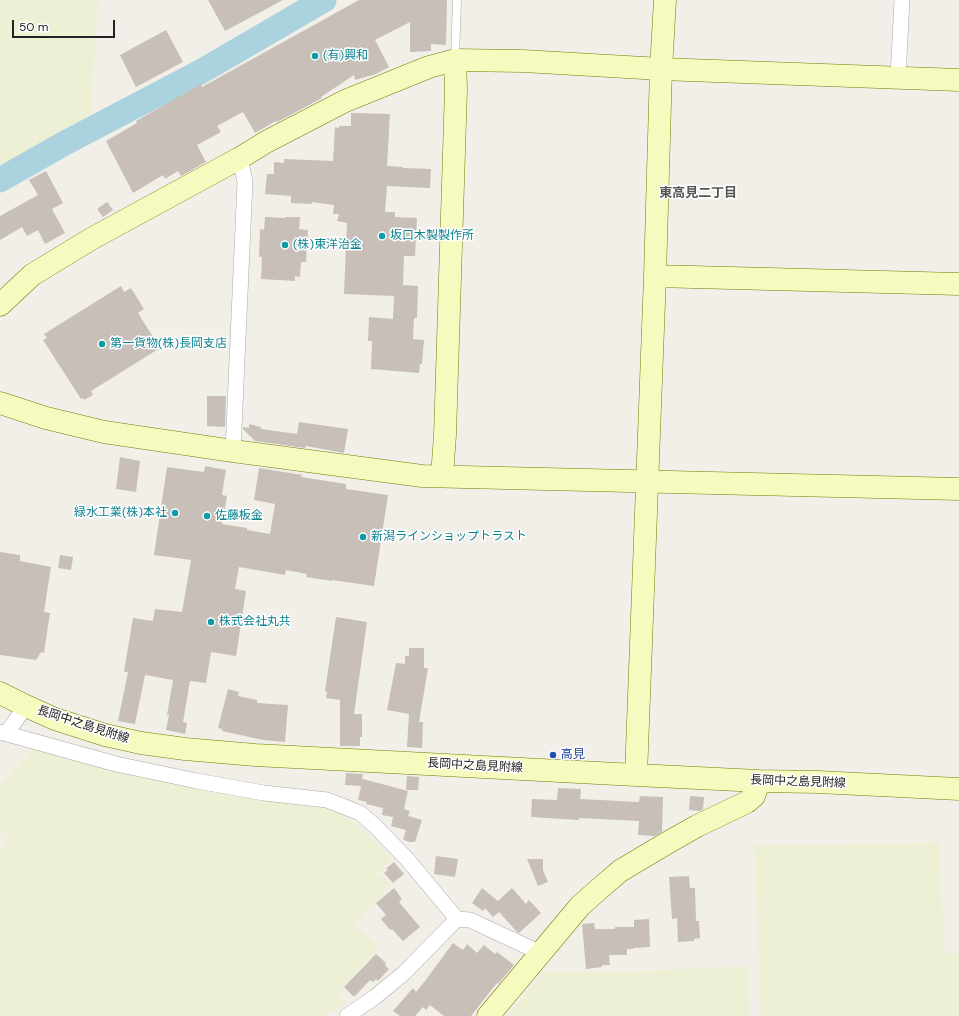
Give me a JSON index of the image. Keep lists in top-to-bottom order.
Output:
{
  "streets": {
    "street": ["長岡中之島見附線"]
  },
  "districts": ["東高見二丁目"],
  "places": [
    "(有)興和",
    "坂口木製製作所",
    "(株)東洋治金",
    "第一貨物(株)長岡支店",
    "緑水工業(株)本社",
    "佐藤板金",
    "新潟ラインショップトラスト",
    "株式会社丸共",
    "高見"
  ],
  "scale_bar": "50 m"
}
